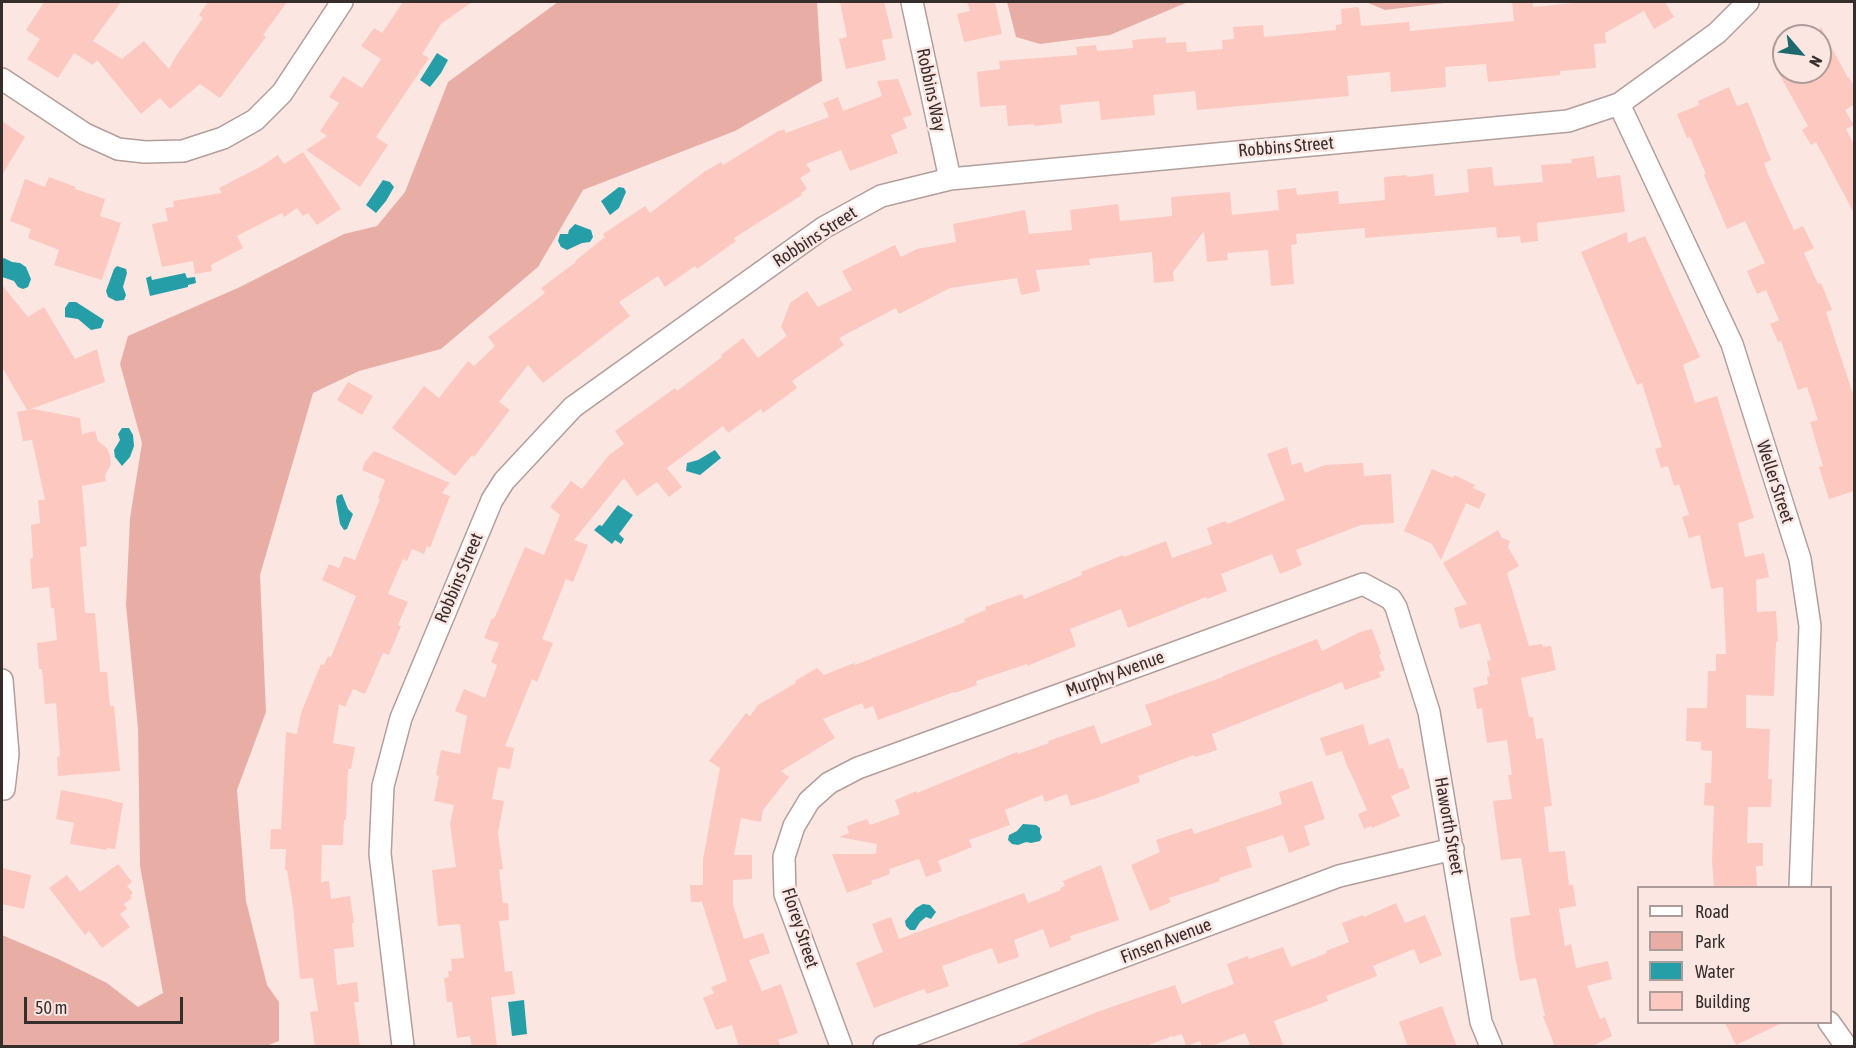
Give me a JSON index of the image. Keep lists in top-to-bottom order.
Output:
{
  "streets": {
    "street": [
      "Robbins Way",
      "Robbins Street",
      "Weller Street",
      "Murphy Avenue",
      "Haworth Street",
      "Florey Street",
      "Finsen Avenue"
    ]
  },
  "crossings": [
    ["Robbins Way", "Robbins Street"],
    ["Robbins Street", "Weller Street"],
    ["Murphy Avenue", "Haworth Street"],
    ["Murphy Avenue", "Florey Street"],
    ["Haworth Street", "Finsen Avenue"]
  ],
  "legend": [
    "Road",
    "Park",
    "Water",
    "Building"
  ],
  "scale_bar": "50 m",
  "north": "bottom right"
}
